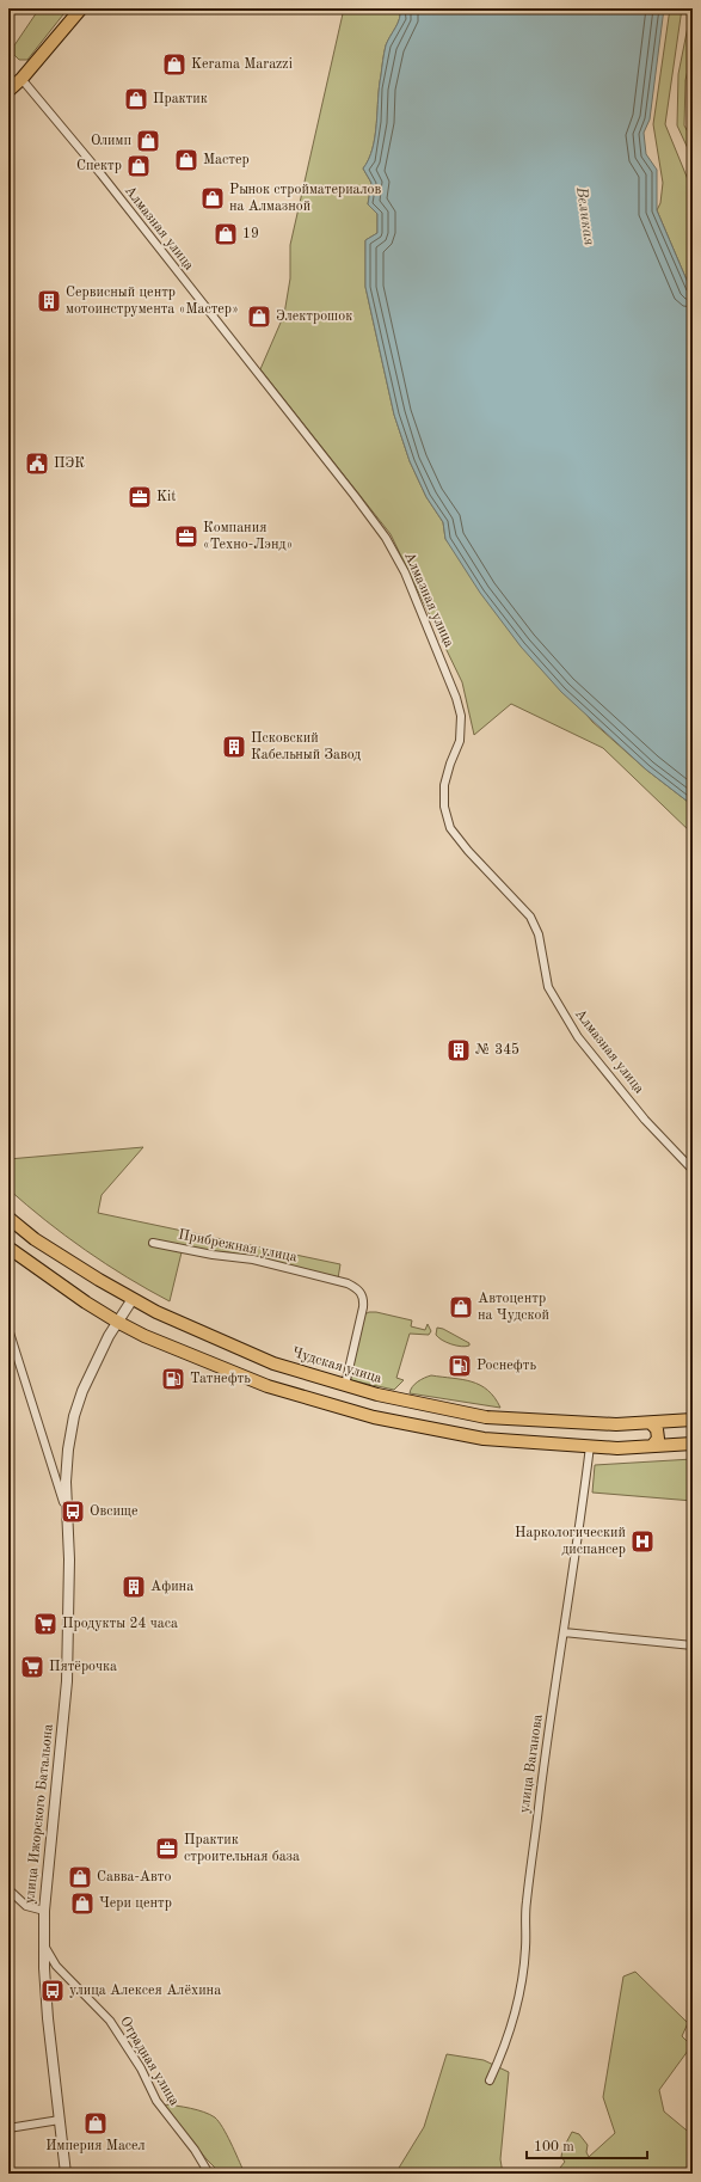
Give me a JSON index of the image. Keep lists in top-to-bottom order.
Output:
{
  "streets": {
    "main road": ["Чудская улица"],
    "street": [
      "Алмазная улица",
      "Прибрежная улица",
      "улица Ваганова",
      "улица Ижорского Батальона",
      "Отрадная улица"
    ]
  },
  "crossings": [
    ["Прибрежная улица", "Чудская улица"],
    ["Чудская улица", "улица Ижорского Батальона"],
    ["улица Ижорского Батальона", "Отрадная улица"]
  ],
  "water": ["Великая"],
  "places": {
    "shop": [
      "Kerama Marazzi",
      "Практик",
      "Олимп",
      "Мастер",
      "Спектр",
      "Рынок стройматериалов на Алмазной",
      "19",
      "Электрошок",
      "Автоцентр на Чудской",
      "Савва-Авто",
      "Чери центр",
      "Империя Масел"
    ],
    "building": [
      "Сервисный центр мотоинструмента «Мастер»",
      "Псковский Кабельный Завод",
      "№ 345",
      "Афина"
    ],
    "public building": ["ПЭК"],
    "office": ["Kit", "Компания «Техно-Лэнд»", "Практик строительная база"],
    "fuel station": ["Роснефть", "Татнефть"],
    "bus stop": ["Овсище", "улица Алексея Алёхина"],
    "hospital": ["Наркологический диспансер"],
    "supermarket": ["Продукты 24 часа", "Пятёрочка"]
  },
  "scale_bar": "100 m"
}
